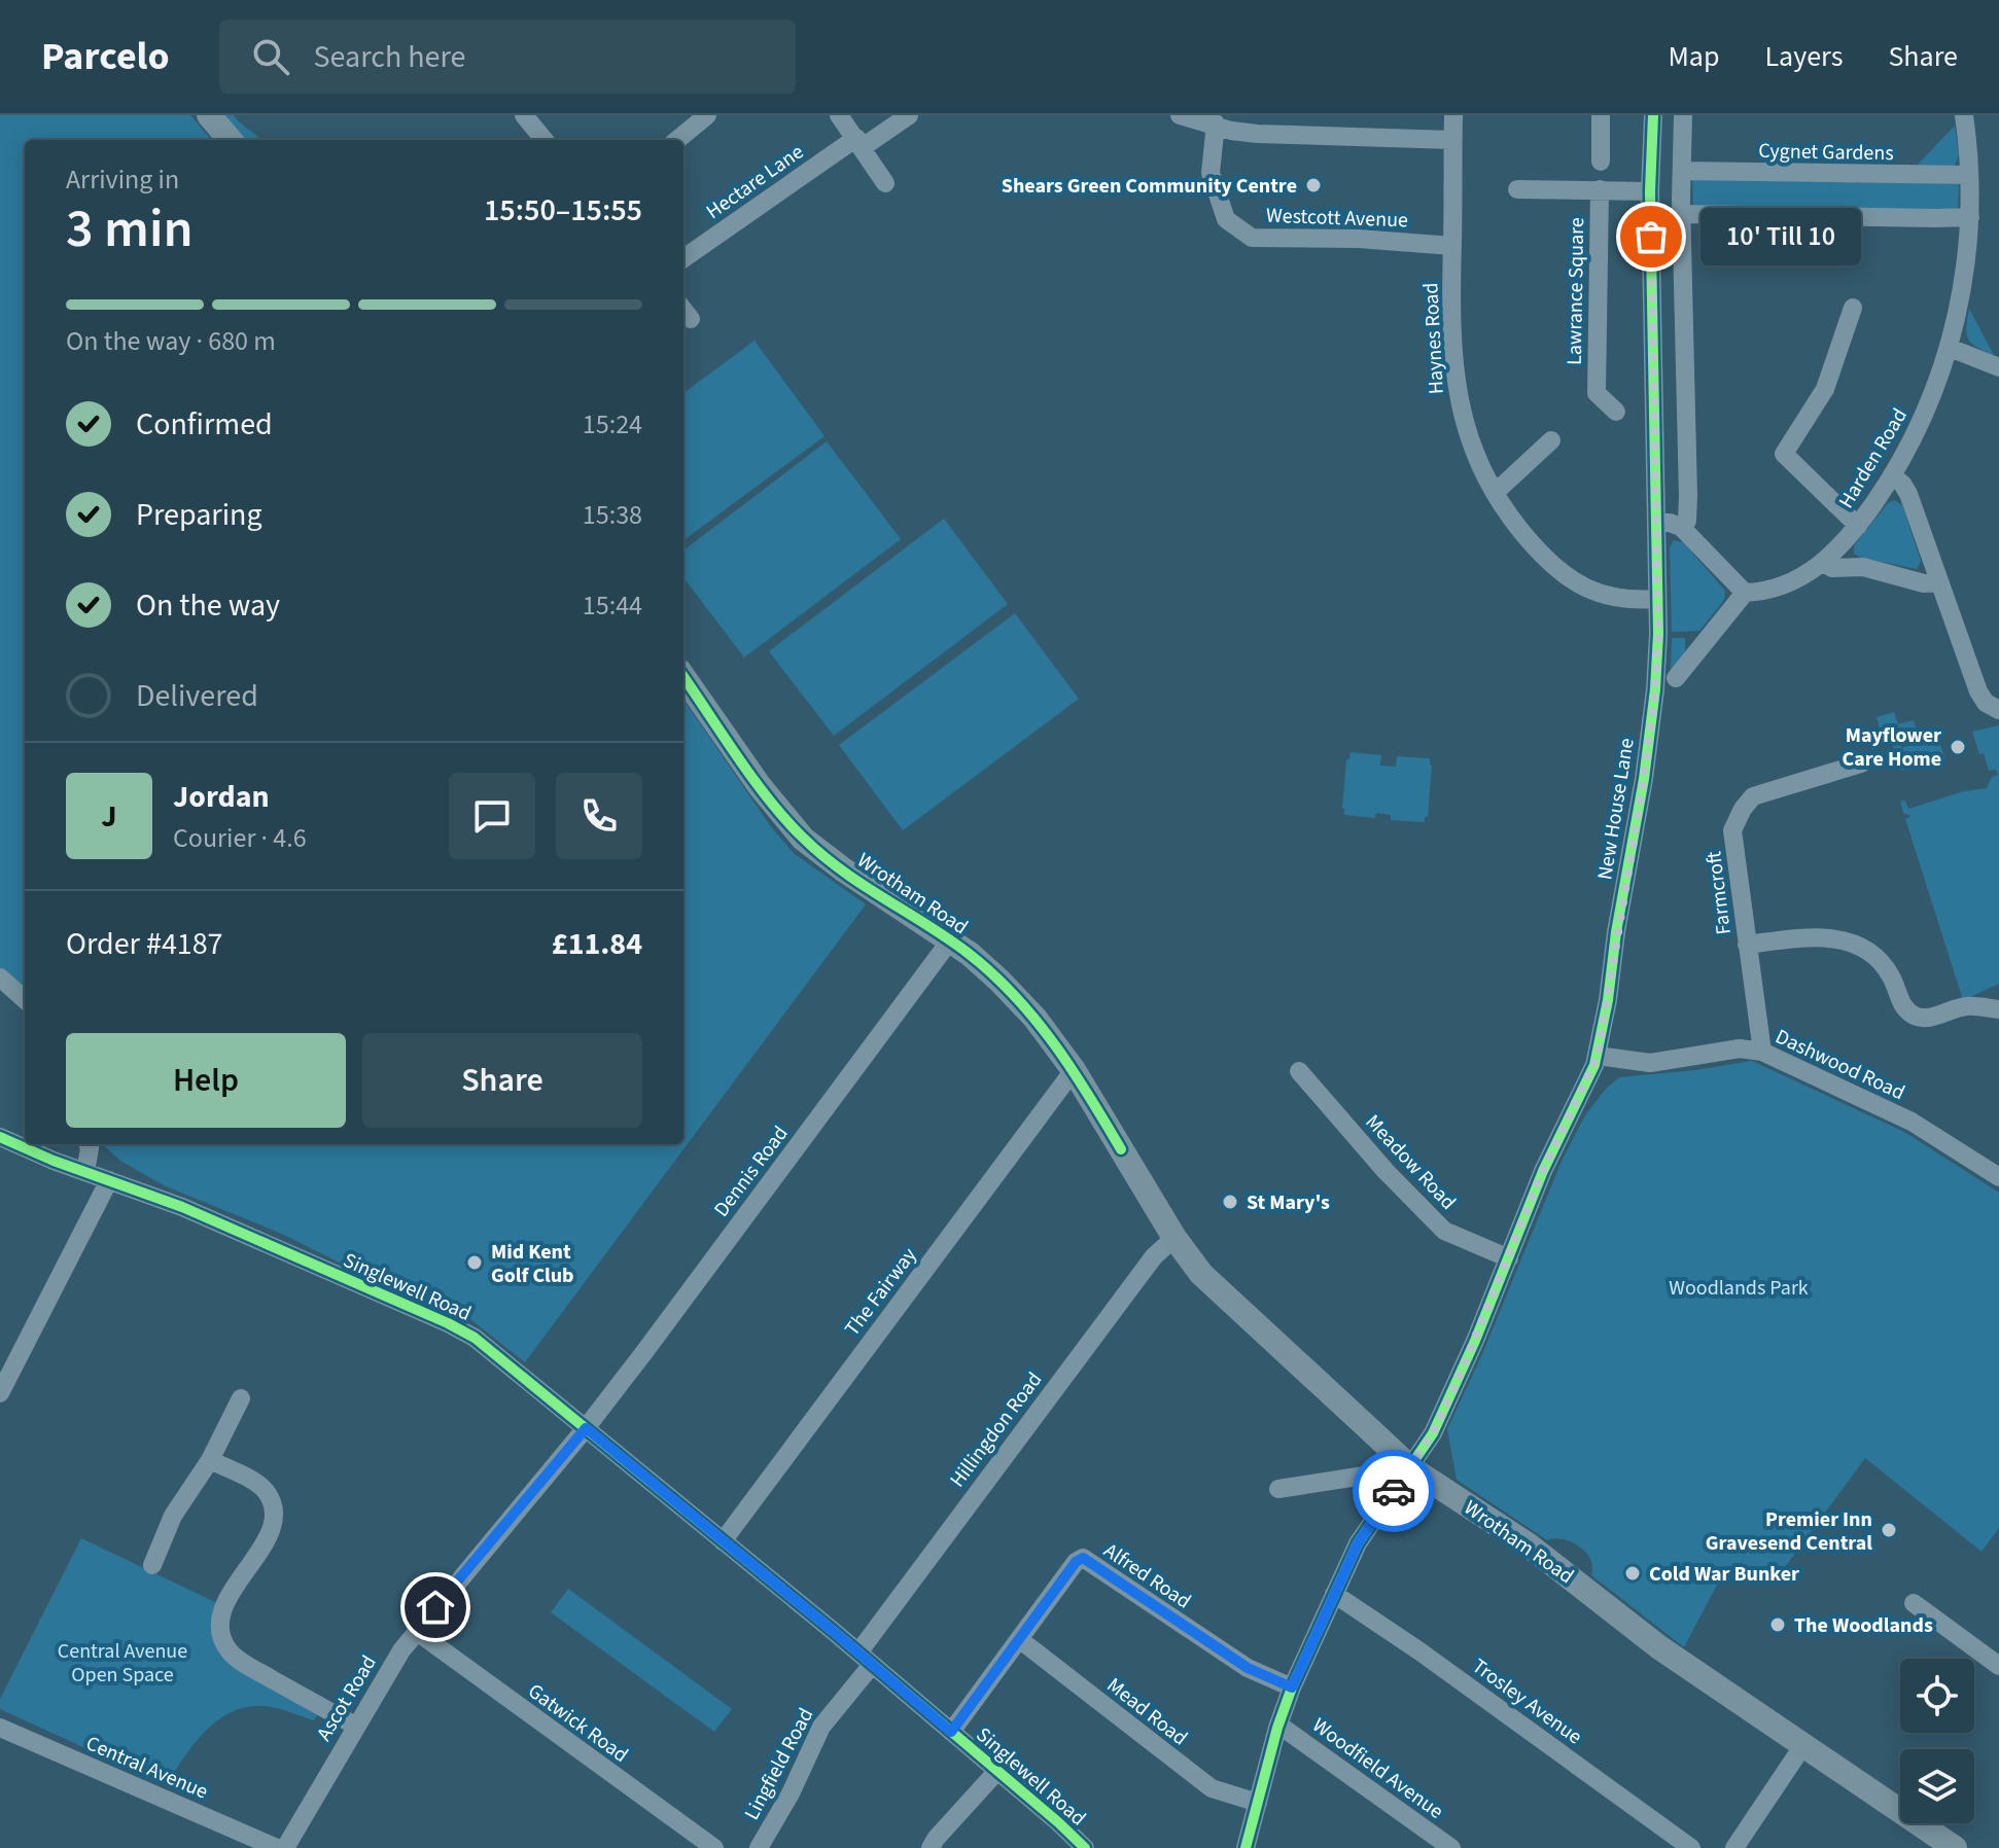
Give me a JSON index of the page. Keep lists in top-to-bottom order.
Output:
{
  "streets": {
    "main road": ["Wrotham Road"],
    "street": [
      "Cygnet Gardens",
      "Hectare Lane",
      "Westcott Avenue",
      "Lawrance Square",
      "Haynes Road",
      "Harden Road",
      "New House Lane",
      "Farmcroft",
      "Dashwood Road",
      "Meadow Road",
      "Dennis Road",
      "Singlewell Road",
      "The Fairway",
      "Hillingdon Road",
      "Alfred Road",
      "Ascot Road",
      "Trosley Avenue",
      "Mead Road",
      "Gatwick Road",
      "Lingfield Road",
      "Central Avenue",
      "Woodfield Avenue"
    ]
  },
  "crossings": [
    ["Cygnet Gardens", "Harden Road"],
    ["Westcott Avenue", "Haynes Road"],
    ["Lawrance Square", "New House Lane"],
    ["Haynes Road", "New House Lane"],
    ["New House Lane", "Wrotham Road"],
    ["New House Lane", "Dashwood Road"],
    ["New House Lane", "Meadow Road"],
    ["New House Lane", "Alfred Road"],
    ["New House Lane", "Trosley Avenue"],
    ["New House Lane", "Mead Road"],
    ["New House Lane", "Woodfield Avenue"],
    ["Wrotham Road", "Dennis Road"],
    ["Wrotham Road", "The Fairway"],
    ["Wrotham Road", "Hillingdon Road"],
    ["Farmcroft", "Dashwood Road"],
    ["Dennis Road", "Singlewell Road"],
    ["Dennis Road", "Ascot Road"],
    ["Singlewell Road", "The Fairway"],
    ["Singlewell Road", "Hillingdon Road"],
    ["Singlewell Road", "Alfred Road"],
    ["Singlewell Road", "Ascot Road"],
    ["Singlewell Road", "Lingfield Road"],
    ["Hillingdon Road", "Lingfield Road"],
    ["Alfred Road", "Mead Road"],
    ["Ascot Road", "Gatwick Road"]
  ],
  "parks": ["Woodlands Park", "Central Avenue Open Space"],
  "places": [
    "Shears Green Community Centre",
    "10' Till 10",
    "Mayflower Care Home",
    "St Mary's",
    "Mid Kent Golf Club",
    "Premier Inn Gravesend Central",
    "Cold War Bunker",
    "The Woodlands"
  ],
  "page": {
    "header": "Parcelo",
    "search": "Search here",
    "nav": ["Map", "Layers", "Share"],
    "heading": ["3 min", "Arriving in", "15:50–15:55"],
    "panel": [
      "Jordan",
      "Courier · 4.6",
      "Order #4187",
      "£11.84"
    ],
    "bubble": "10' Till 10",
    "bar": "On the way · 680 m",
    "list": [
      ["Confirmed", "15:24"],
      ["Preparing", "15:38"],
      ["On the way", "15:44"],
      "Delivered"
    ],
    "round": "J",
    "buttons": ["Help", "Share"]
  }
}
